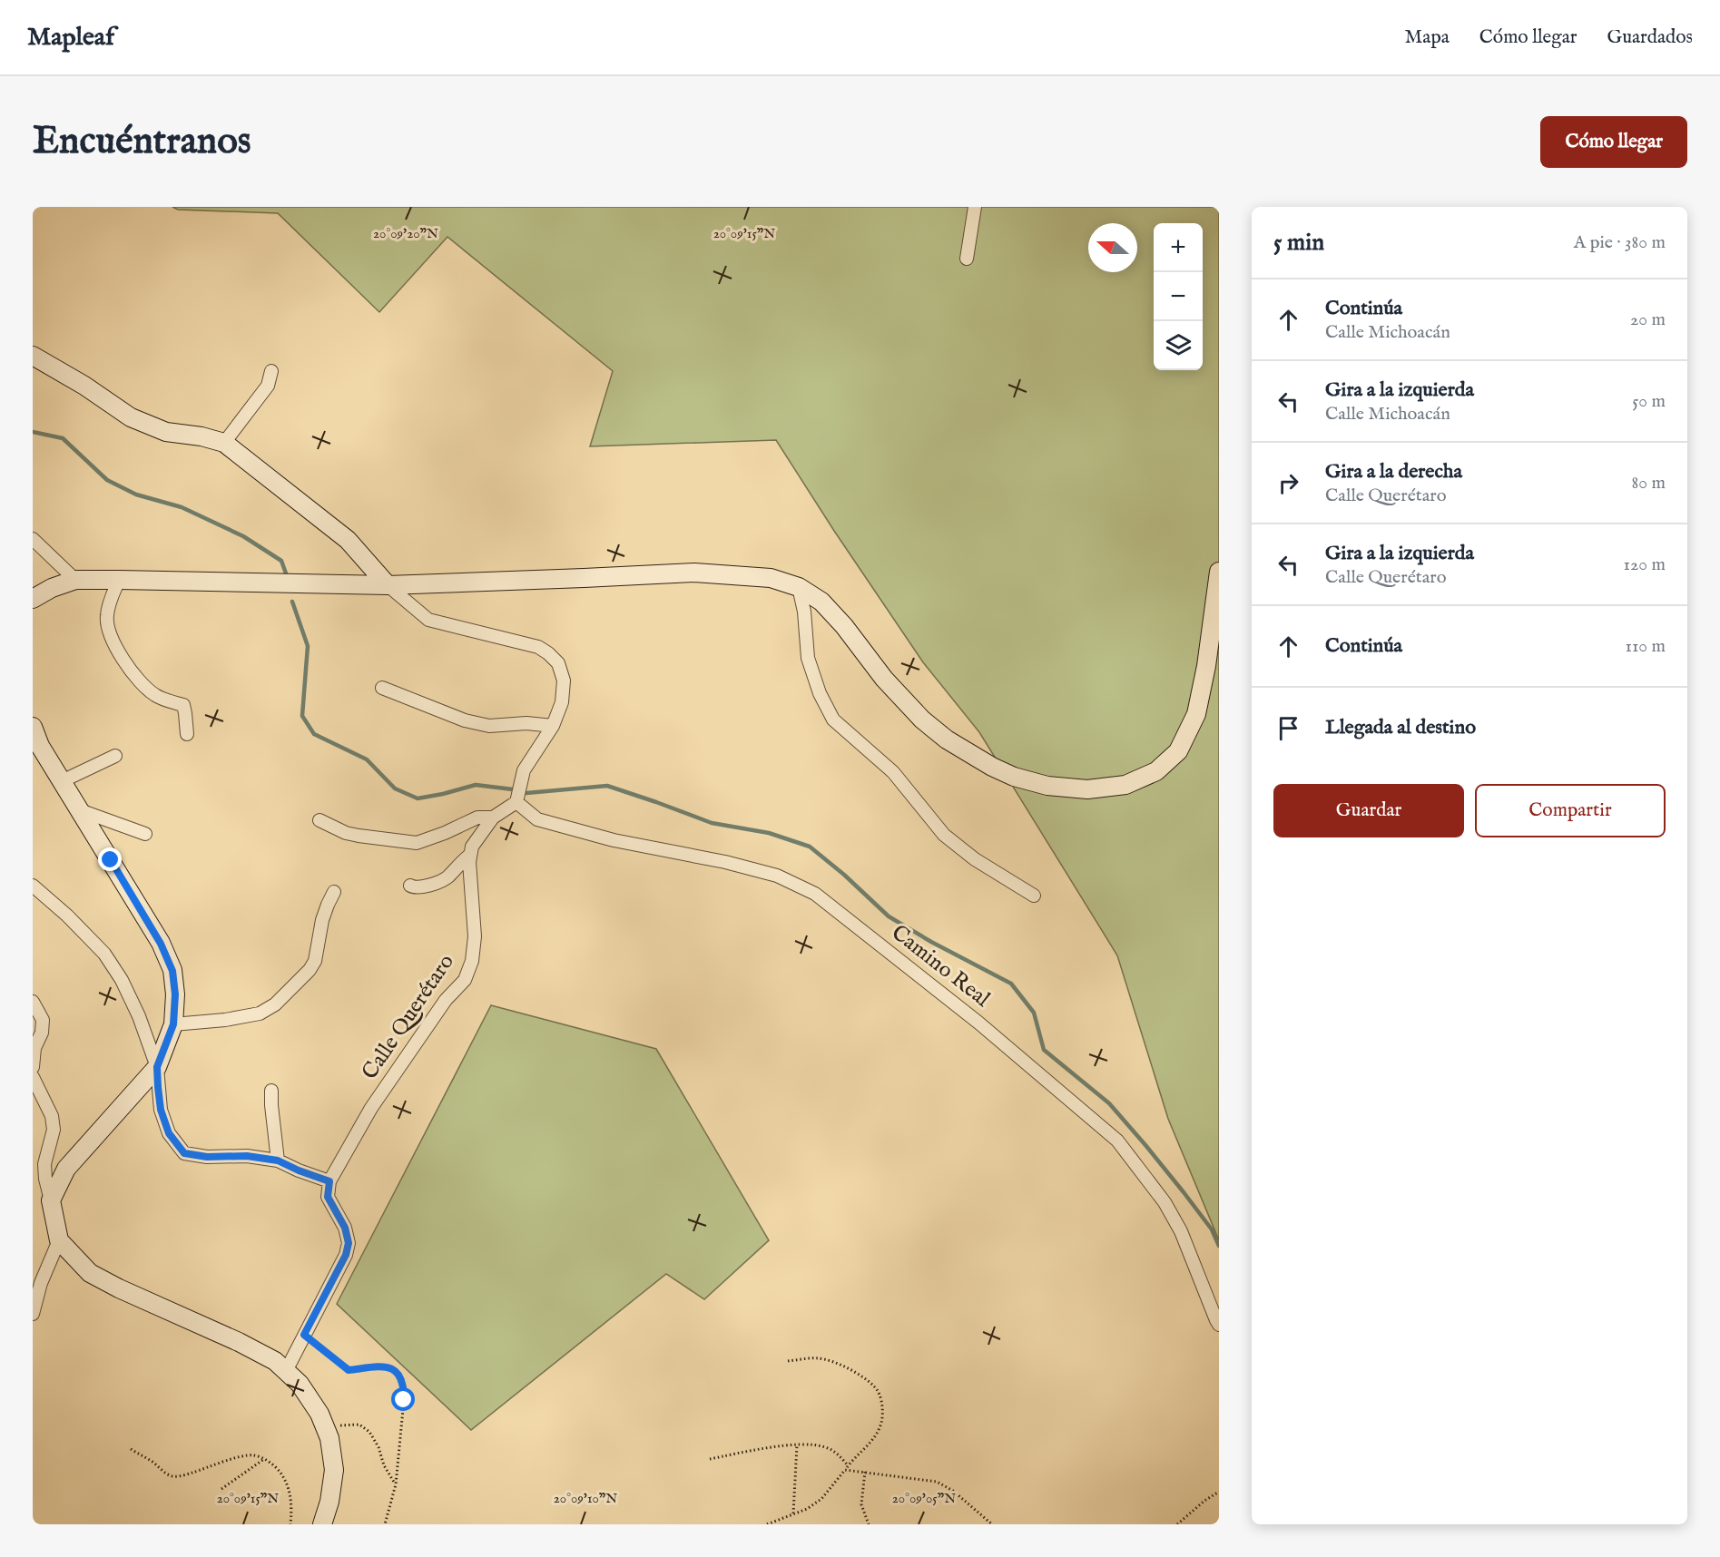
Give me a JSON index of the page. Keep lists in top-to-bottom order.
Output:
{
  "streets": {
    "street": ["Camino Real", "Calle Querétaro"]
  },
  "crossings": [
    ["Camino Real", "Calle Querétaro"]
  ],
  "north": "left",
  "page": {
    "header": "Mapleaf",
    "nav": ["Mapa", "Cómo llegar", "Guardados"],
    "buttons": [
      "Cómo llegar",
      ["Guardar", "Compartir"]
    ],
    "title": "Encuéntranos",
    "heading": ["5 min", "A pie · 380 m"],
    "map_buttons": ["+", "−"],
    "list": [
      ["Continúa", "Calle Michoacán", "20 m"],
      ["Gira a la izquierda", "Calle Michoacán", "50 m"],
      ["Gira a la derecha", "Calle Querétaro", "80 m"],
      ["Gira a la izquierda", "Calle Querétaro", "120 m"],
      ["Continúa", "110 m"],
      "Llegada al destino"
    ]
  },
  "coordinates": [
    "20°09'20\"N",
    "20°09'15\"N",
    "20°09'10\"N",
    "20°09'05\"N"
  ]
}
